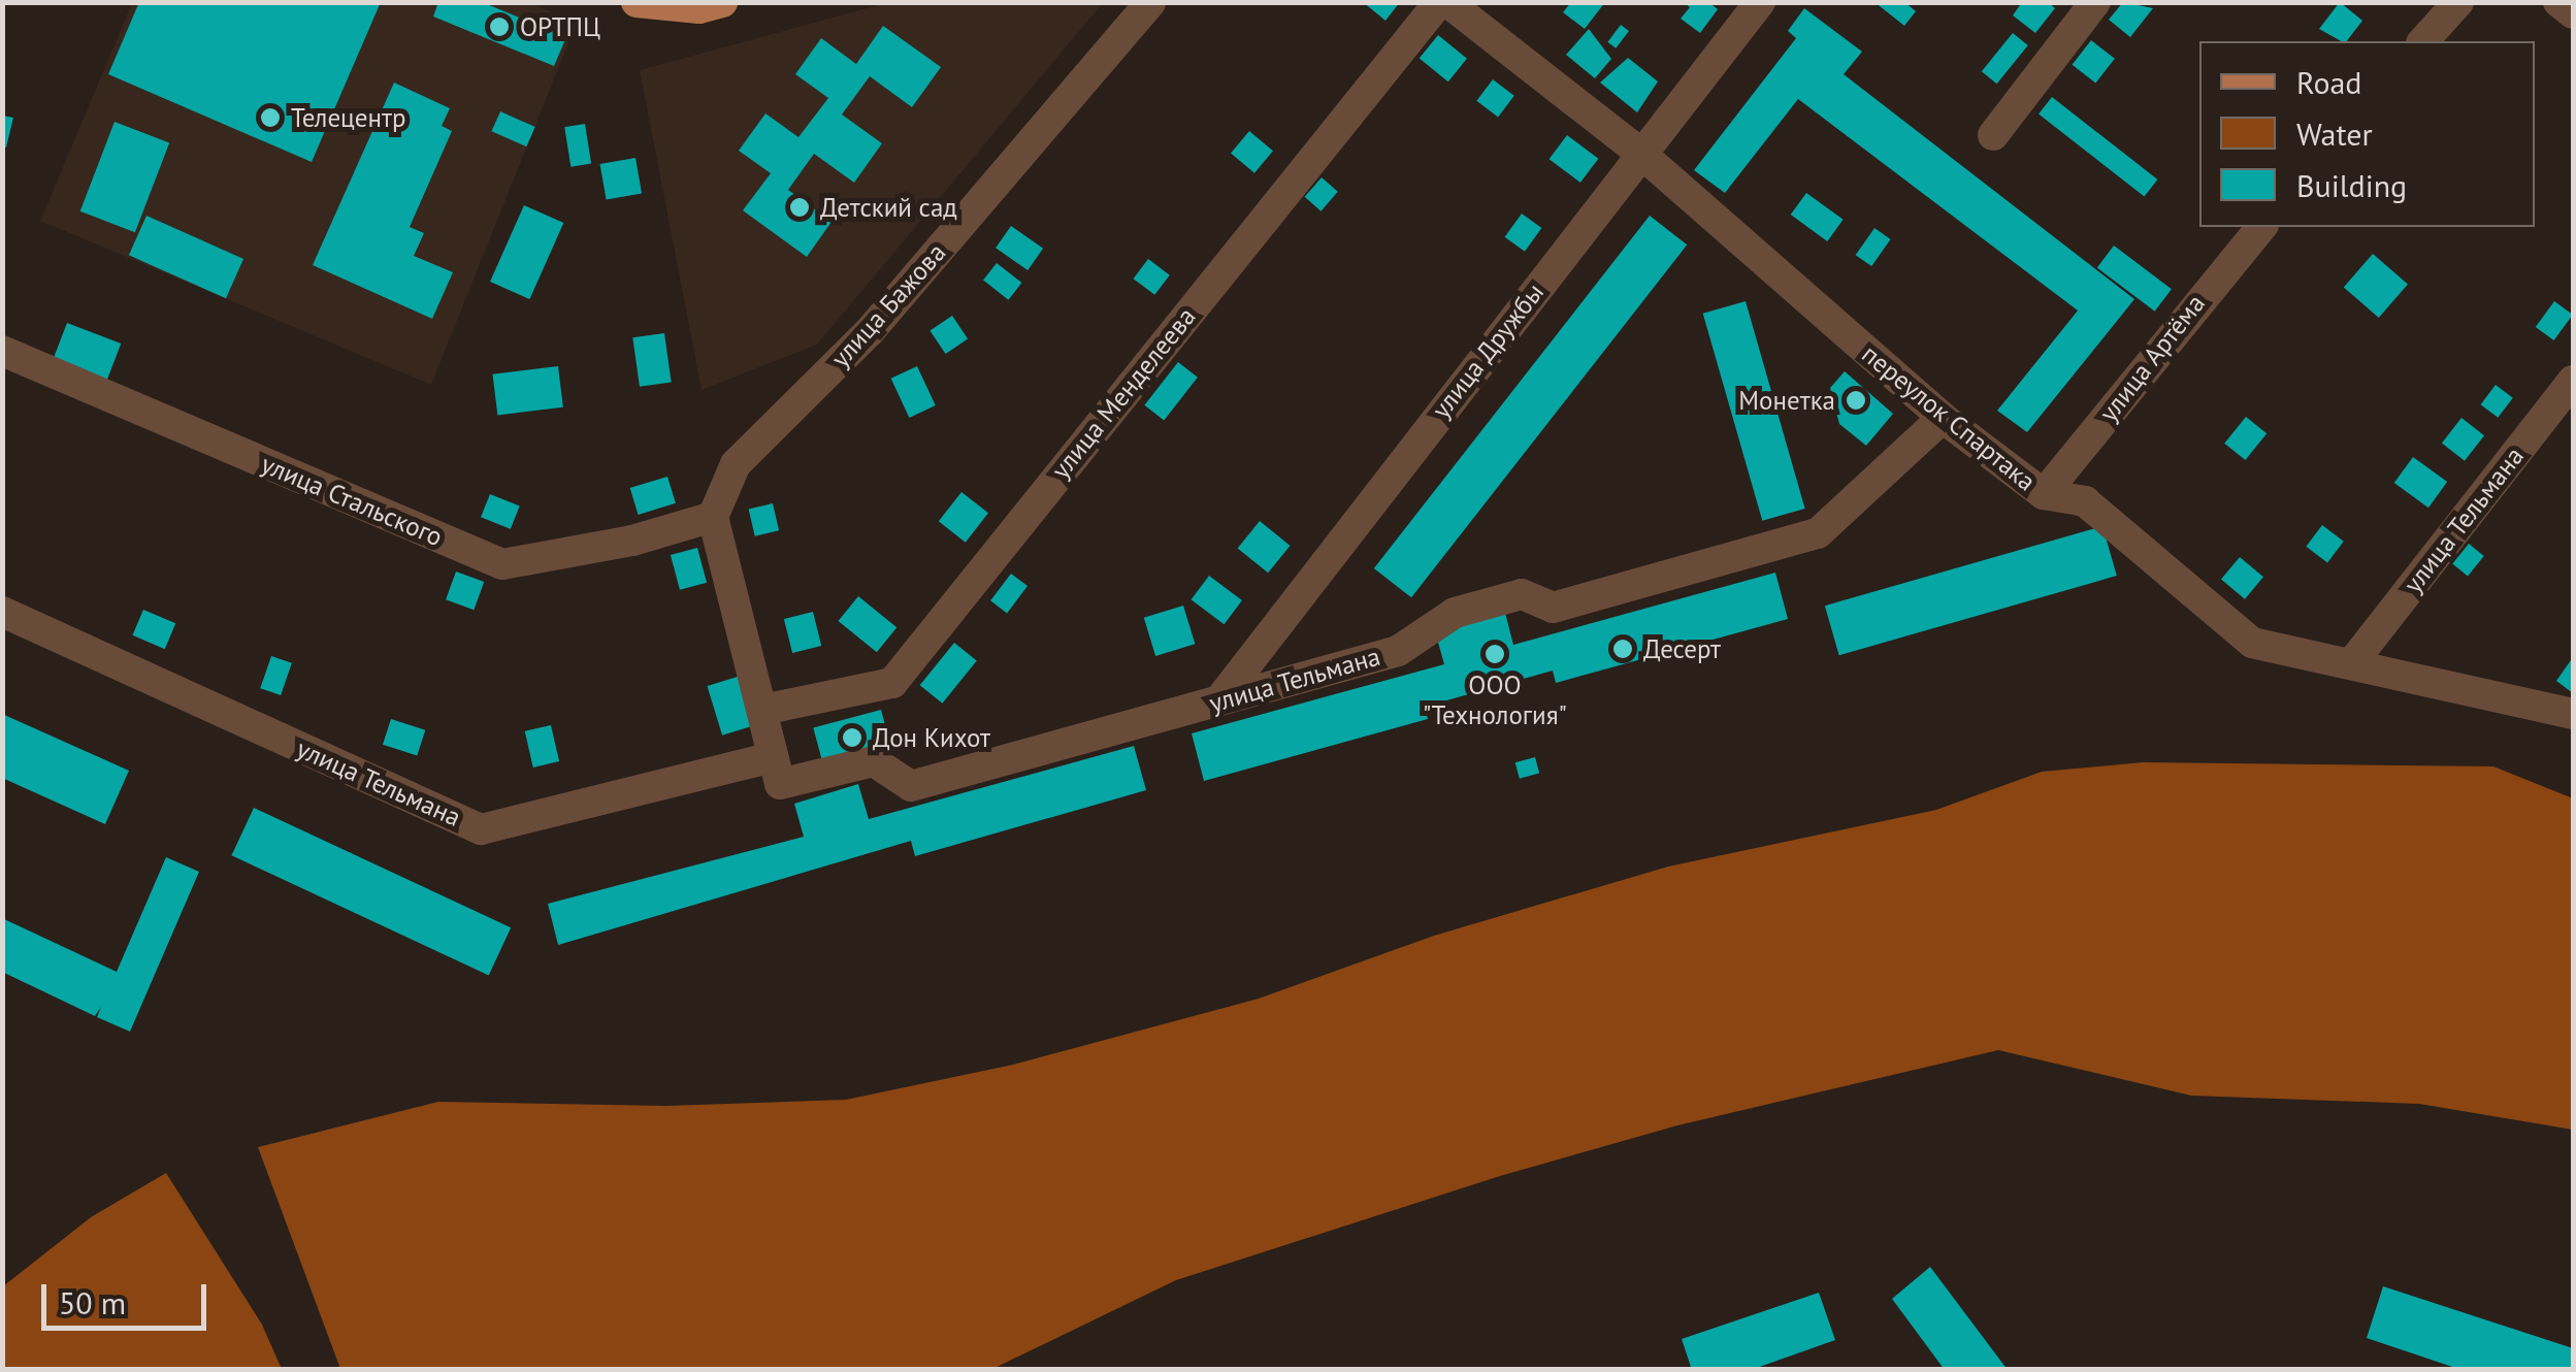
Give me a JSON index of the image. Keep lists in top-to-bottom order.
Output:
{
  "streets": {
    "street": [
      "улица Бажова",
      "улица Дружбы",
      "улица Артёма",
      "улица Менделеева",
      "переулок Спартака",
      "улица Стальского",
      "улица Тельмана"
    ]
  },
  "crossings": [
    ["улица Бажова", "улица Стальского"],
    ["улица Дружбы", "переулок Спартака"],
    ["улица Дружбы", "улица Тельмана"],
    ["улица Артёма", "переулок Спартака"],
    ["переулок Спартака", "улица Тельмана"]
  ],
  "places": [
    "ОРТПЦ",
    "Телецентр",
    "Детский сад",
    "Монетка",
    "Десерт",
    "ООО \"Технология\"",
    "Дон Кихот"
  ],
  "legend": ["Road", "Water", "Building"],
  "scale_bar": "50 m"
}
